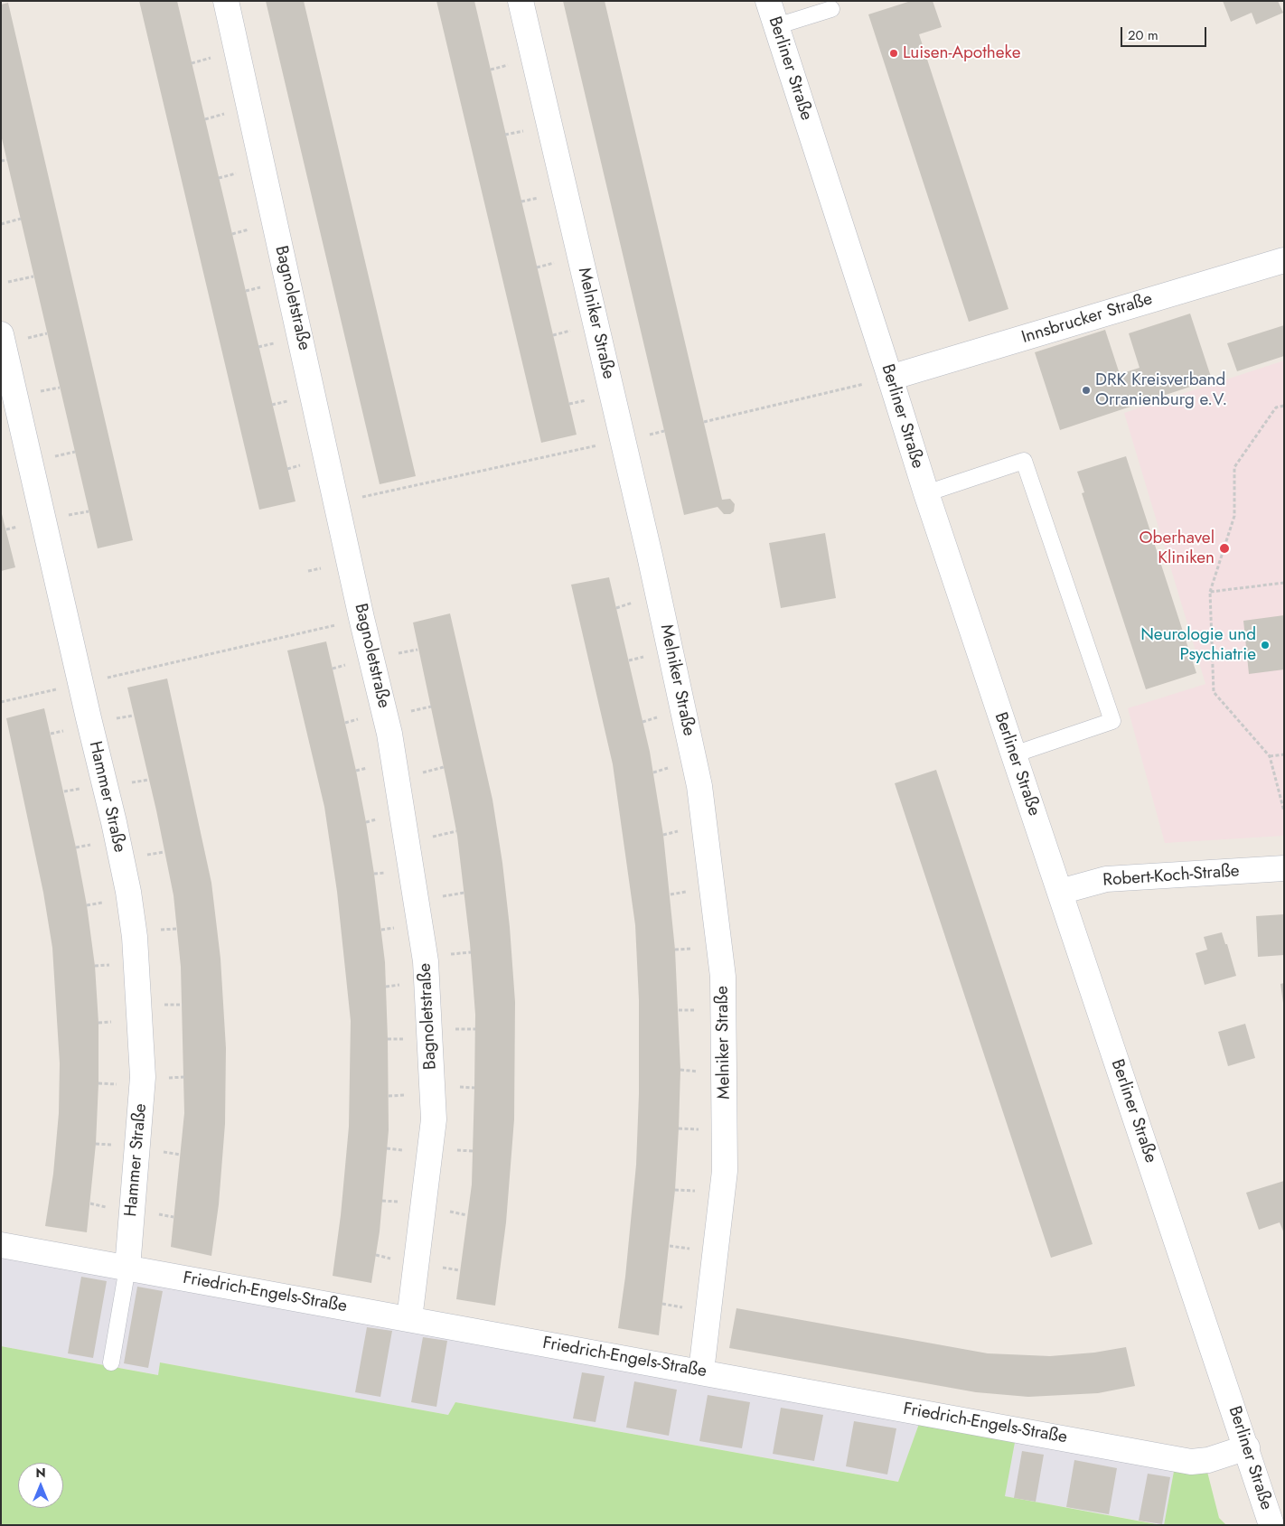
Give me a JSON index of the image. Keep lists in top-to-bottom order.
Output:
{
  "streets": {
    "street": [
      "Berliner Straße",
      "Bagnoletstraße",
      "Innsbrucker Straße",
      "Melniker Straße",
      "Hammer Straße",
      "Robert-Koch-Straße",
      "Friedrich-Engels-Straße"
    ]
  },
  "crossings": [
    ["Berliner Straße", "Innsbrucker Straße"],
    ["Berliner Straße", "Robert-Koch-Straße"],
    ["Berliner Straße", "Friedrich-Engels-Straße"],
    ["Bagnoletstraße", "Friedrich-Engels-Straße"],
    ["Melniker Straße", "Friedrich-Engels-Straße"],
    ["Hammer Straße", "Friedrich-Engels-Straße"]
  ],
  "places": [
    "Luisen-Apotheke",
    "DRK Kreisverband Orranienburg e.V.",
    "Oberhavel Kliniken",
    "Neurologie und Psychiatrie"
  ],
  "scale_bar": "20 m",
  "north": "top"
}
